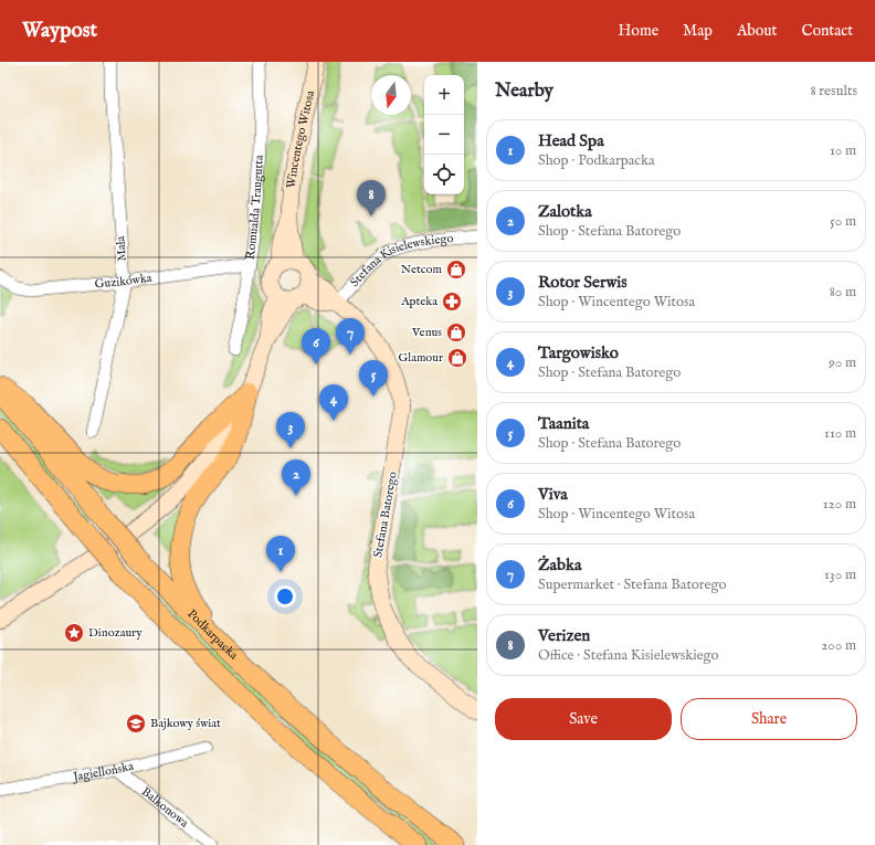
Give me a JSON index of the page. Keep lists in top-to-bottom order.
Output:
{
  "streets": {
    "main road": ["Podkarpacka"],
    "street": [
      "Wincentego Witosa",
      "Romualda Traugutta",
      "Mała",
      "Stefana Kisielewskiego",
      "Guzikówka",
      "Stefana Batorego",
      "Jagiellońska",
      "Balkonowa"
    ]
  },
  "crossings": [
    ["Wincentego Witosa", "Stefana Batorego"],
    ["Romualda Traugutta", "Guzikówka"],
    ["Mała", "Guzikówka"],
    ["Stefana Kisielewskiego", "Stefana Batorego"],
    ["Jagiellońska", "Balkonowa"]
  ],
  "places": {
    "shop": ["Netcom", "Venus", "Glamour"],
    "pharmacy": ["Apteka"],
    "place": ["Dinozaury"],
    "school or university": ["Bajkowy świat"]
  },
  "north": "bottom",
  "page": {
    "header": "Waypost",
    "nav": [
      "Home",
      "Map",
      "About",
      "Contact"
    ],
    "heading": ["Nearby", "8 results"],
    "map_buttons": ["+", "−"],
    "list": [
      {
        "mark": "1",
        "name": "Head Spa",
        "note": "Shop · Podkarpacka",
        "value": "10 m"
      },
      {
        "mark": "2",
        "name": "Zalotka",
        "note": "Shop · Stefana Batorego",
        "value": "50 m"
      },
      {
        "mark": "3",
        "name": "Rotor Serwis",
        "note": "Shop · Wincentego Witosa",
        "value": "80 m"
      },
      {
        "mark": "4",
        "name": "Targowisko",
        "note": "Shop · Stefana Batorego",
        "value": "90 m"
      },
      {
        "mark": "5",
        "name": "Taanita",
        "note": "Shop · Stefana Batorego",
        "value": "110 m"
      },
      {
        "mark": "6",
        "name": "Viva",
        "note": "Shop · Wincentego Witosa",
        "value": "120 m"
      },
      {
        "mark": "7",
        "name": "Żabka",
        "note": "Supermarket · Stefana Batorego",
        "value": "130 m"
      },
      {
        "mark": "8",
        "name": "Verizen",
        "note": "Office · Stefana Kisielewskiego",
        "value": "200 m"
      }
    ],
    "pins": [
      "8",
      "7",
      "6",
      "5",
      "4",
      "3",
      "2",
      "1"
    ],
    "buttons": ["Save", "Share"]
  }
}
